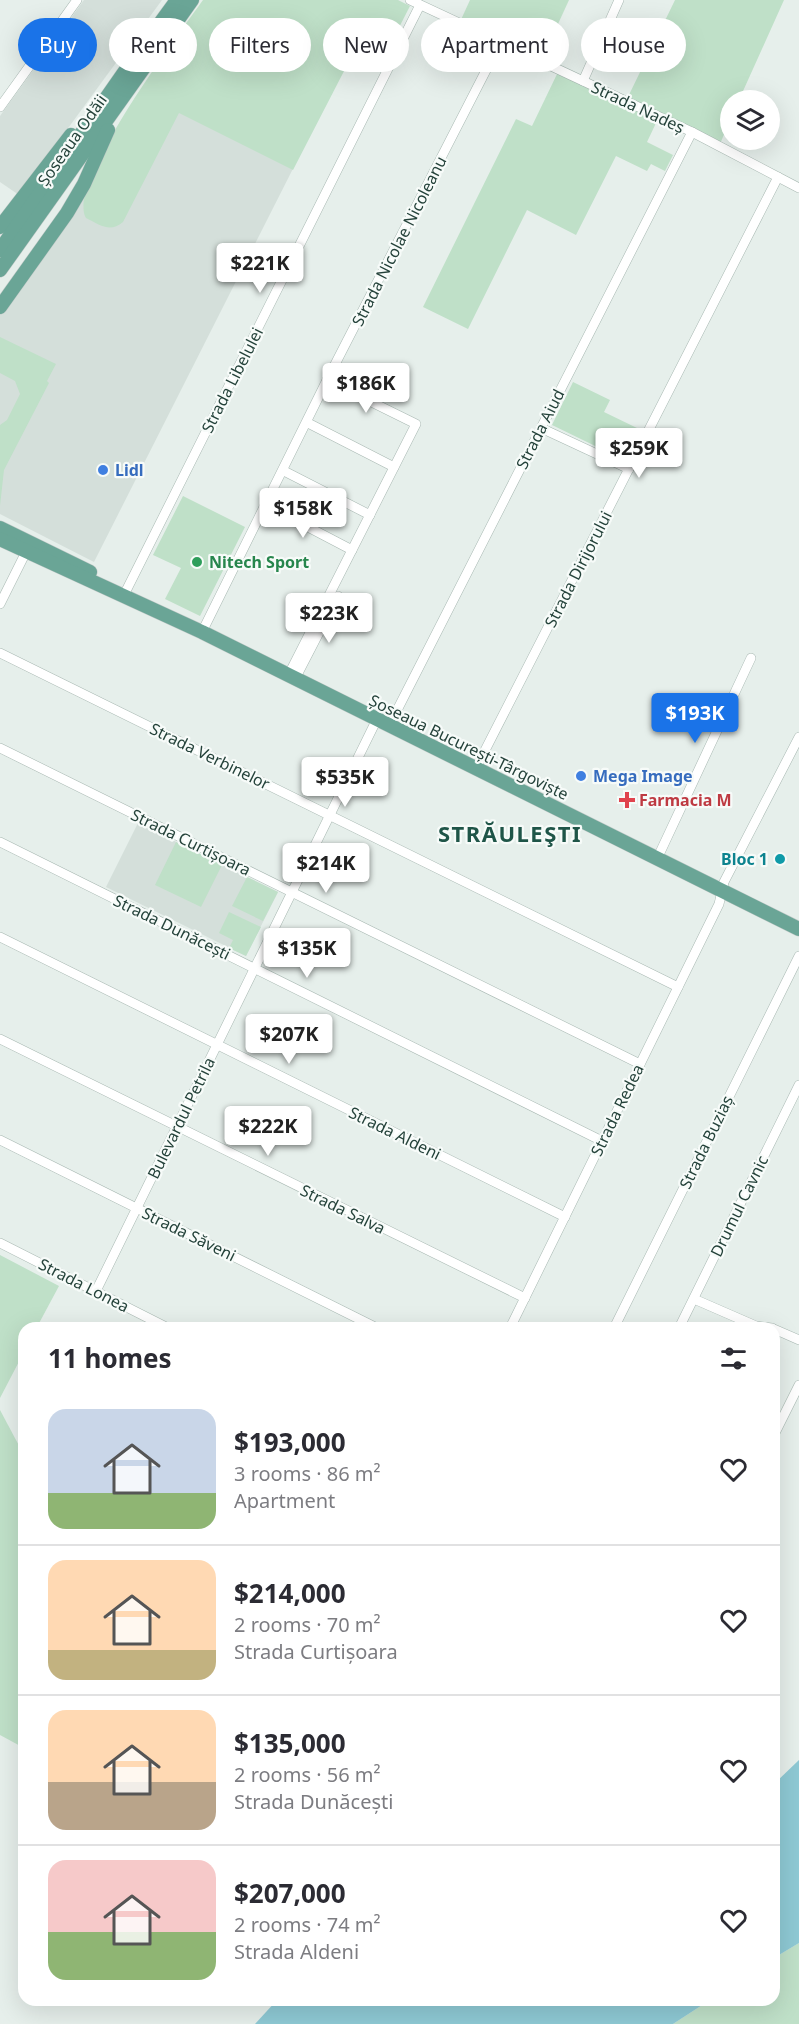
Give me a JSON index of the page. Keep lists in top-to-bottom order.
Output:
{
  "streets": {
    "main road": ["Șoseaua Odăii", "Șoseaua București-Târgoviște"],
    "street": [
      "Strada Nadeș",
      "Strada Nicolae Nicoleanu",
      "Strada Libelulei",
      "Strada Aiud",
      "Strada Dirijorului",
      "Strada Verbinelor",
      "Strada Curtișoara",
      "Strada Dunăcești",
      "Strada Redea",
      "Bulevardul Petrila",
      "Strada Aldeni",
      "Strada Buziaș",
      "Drumul Cavnic",
      "Strada Salva",
      "Strada Săveni",
      "Strada Lonea"
    ]
  },
  "crossings": [
    ["Strada Nadeș", "Strada Libelulei"],
    ["Strada Nadeș", "Strada Aiud"],
    ["Strada Nadeș", "Strada Dirijorului"],
    ["Strada Nicolae Nicoleanu", "Șoseaua București-Târgoviște"],
    ["Strada Libelulei", "Șoseaua București-Târgoviște"],
    ["Strada Aiud", "Șoseaua București-Târgoviște"],
    ["Strada Aiud", "Bulevardul Petrila"],
    ["Strada Dirijorului", "Șoseaua București-Târgoviște"],
    ["Șoseaua București-Târgoviște", "Strada Redea"],
    ["Șoseaua București-Târgoviște", "Bulevardul Petrila"],
    ["Strada Verbinelor", "Strada Redea"],
    ["Strada Verbinelor", "Bulevardul Petrila"],
    ["Strada Curtișoara", "Strada Redea"],
    ["Strada Curtișoara", "Bulevardul Petrila"],
    ["Strada Dunăcești", "Strada Redea"],
    ["Strada Dunăcești", "Bulevardul Petrila"],
    ["Strada Redea", "Strada Aldeni"],
    ["Strada Redea", "Strada Salva"],
    ["Bulevardul Petrila", "Strada Aldeni"],
    ["Bulevardul Petrila", "Strada Salva"],
    ["Bulevardul Petrila", "Strada Săveni"],
    ["Bulevardul Petrila", "Strada Lonea"]
  ],
  "districts": ["STRĂULEŞTI"],
  "places": {
    "other": [
      "Lidl",
      "Nitech Sport",
      "Mega Image",
      "Bloc 1"
    ],
    "health": ["Farmacia M"]
  },
  "page": {
    "chip": [
      "Buy",
      "Rent",
      "Filters",
      "New",
      "Apartment",
      "House"
    ],
    "price": [
      "$221K",
      "$186K",
      "$259K",
      "$158K",
      "$223K",
      "$193K",
      "$535K",
      "$214K",
      "$135K",
      "$207K",
      "$222K"
    ],
    "heading": "11 homes",
    "list": [
      {
        "name": "$193,000",
        "note": "3 rooms · 86 m² · Apartment"
      },
      {
        "name": "$214,000",
        "note": "2 rooms · 70 m² · Strada Curtișoara"
      },
      {
        "name": "$135,000",
        "note": "2 rooms · 56 m² · Strada Dunăcești"
      },
      {
        "name": "$207,000",
        "note": "2 rooms · 74 m² · Strada Aldeni"
      }
    ]
  }
}
